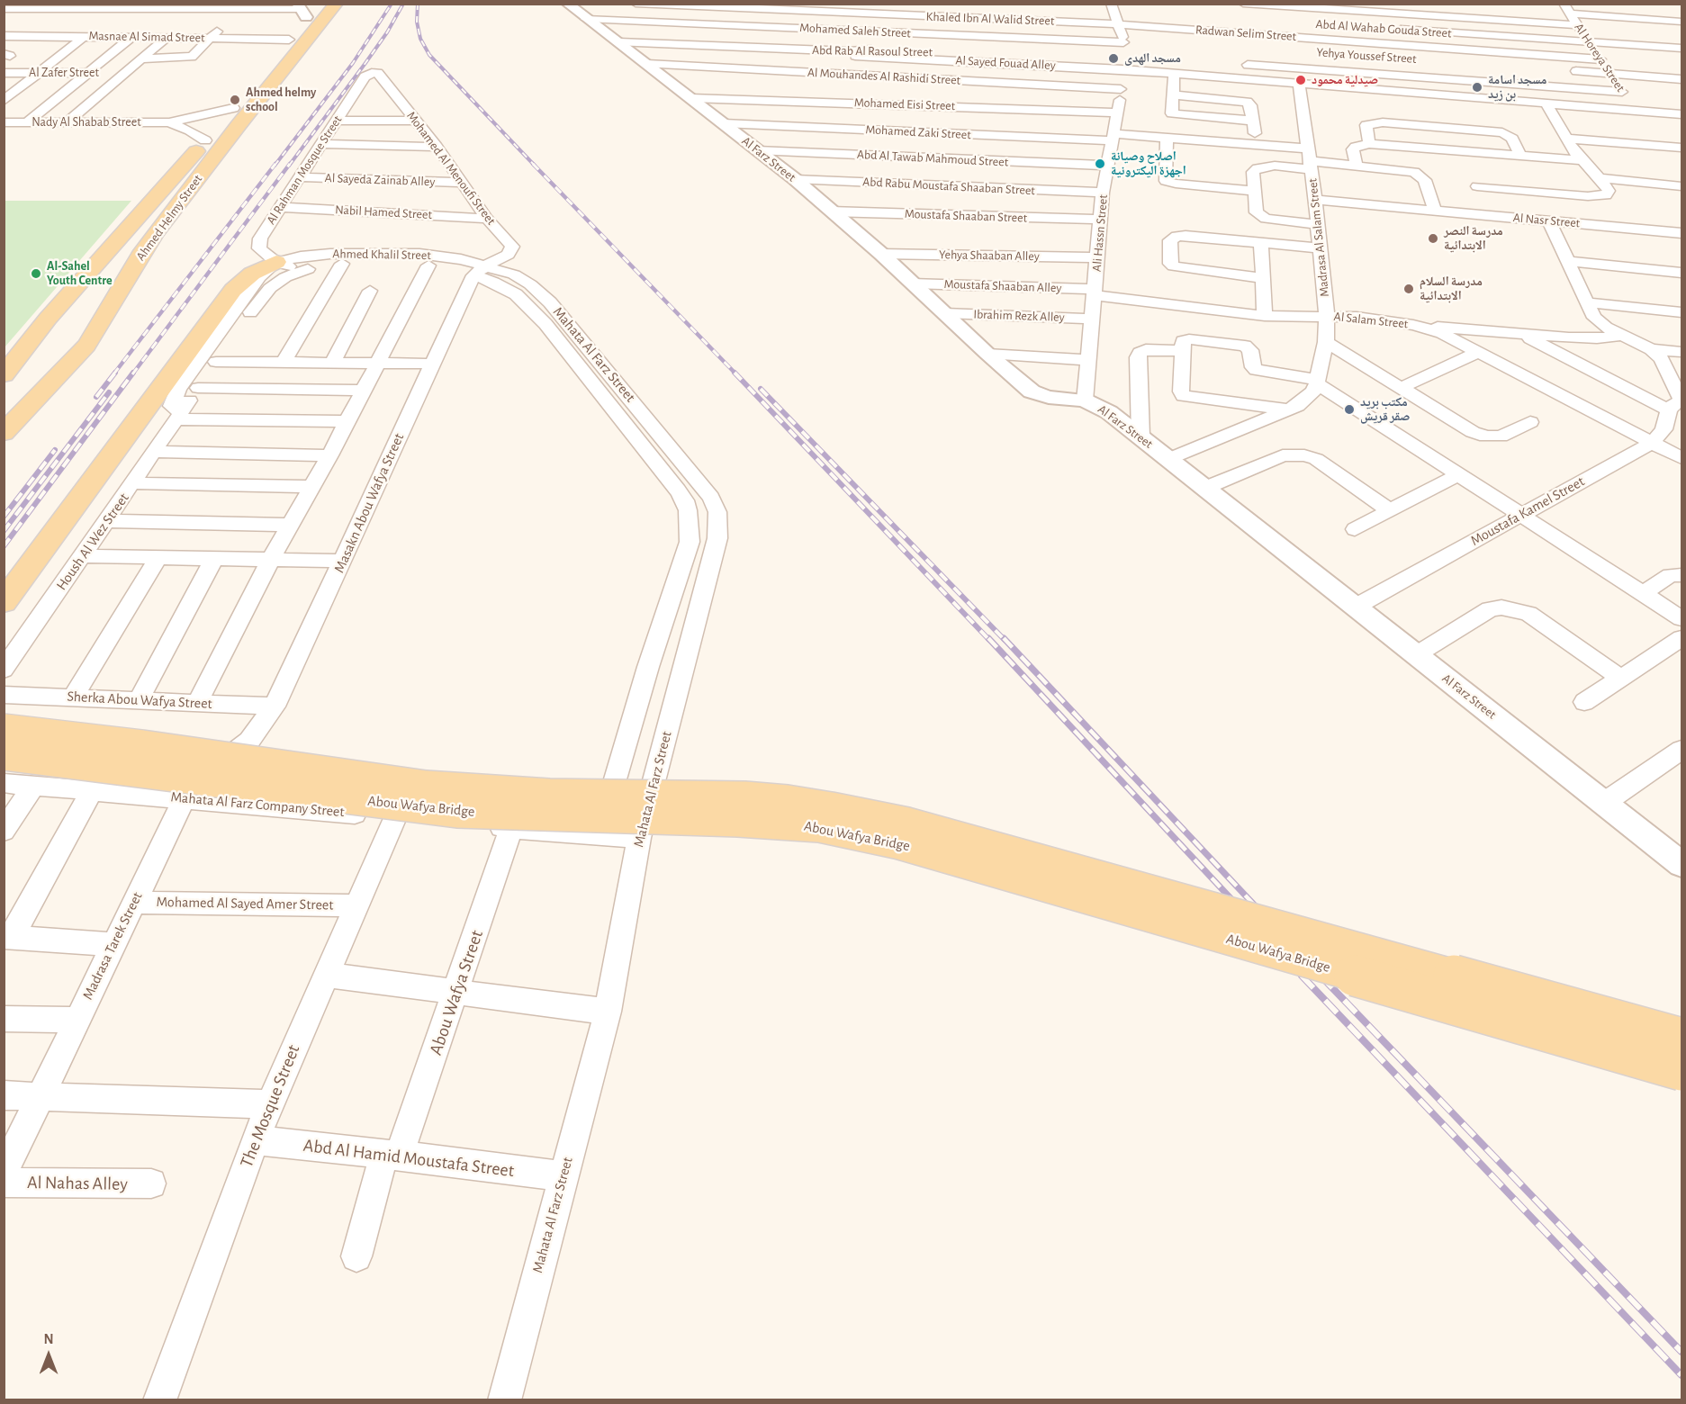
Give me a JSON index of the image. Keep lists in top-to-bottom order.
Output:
{
  "streets": {
    "main road": ["Ahmed Helmy Street", "Abou Wafya Bridge"],
    "street": [
      "Khaled Ibn Al Walid Street",
      "Abd Al Wahab Gouda Street",
      "Mohamed Saleh Street",
      "Radwan Selim Street",
      "Masnae Al Simad Street",
      "Abd Rab Al Rasoul Street",
      "Al Horeya Street",
      "Al Sayed Fouad Alley",
      "Al Zafer Street",
      "Al Mouhandes Al Rashidi Street",
      "Mohamed Eisi Street",
      "Nady Al Shabab Street",
      "Mohamed Zaki Street",
      "Abd Al Tawab Mahmoud Street",
      "Al Farz Street",
      "Mohamed Al Menoufi Street",
      "Al Rahman Mosque Street",
      "Al Sayeda Zainab Alley",
      "Abd Rabu Moustafa Shaaban Street",
      "Nabil Hamed Street",
      "Moustafa Shaaban Street",
      "Al Nasr Street",
      "Ali Hassn Street",
      "Madrasa Al Salam Street",
      "Ahmed Khalil Street",
      "Yehya Shaaban Alley",
      "Moustafa Shaaban Alley",
      "Ibrahim Rezk Alley",
      "Al Salam Street",
      "Mahata Al Farz Street",
      "Masakn Abou Wafya Street",
      "Moustafa Kamel Street",
      "Housh Al Wez Street",
      "Sherka Abou Wafya Street",
      "Mahata Al Farz Company Street",
      "Mohamed Al Sayed Amer Street",
      "Madrasa Tarek Street",
      "Abou Wafya Street",
      "The Mosque Street",
      "Abd Al Hamid Moustafa Street",
      "Al Nahas Alley"
    ]
  },
  "crossings": [
    ["Khaled Ibn Al Walid Street", "Mohamed Saleh Street"],
    ["Khaled Ibn Al Walid Street", "Radwan Selim Street"],
    ["Khaled Ibn Al Walid Street", "Ali Hassn Street"],
    ["Abd Al Wahab Gouda Street", "Al Horeya Street"],
    ["Mohamed Saleh Street", "Radwan Selim Street"],
    ["Mohamed Saleh Street", "Al Farz Street"],
    ["Mohamed Saleh Street", "Ali Hassn Street"],
    ["Radwan Selim Street", "Al Horeya Street"],
    ["Radwan Selim Street", "Ali Hassn Street"],
    ["Masnae Al Simad Street", "Ahmed Helmy Street"],
    ["Abd Rab Al Rasoul Street", "Al Sayed Fouad Alley"],
    ["Abd Rab Al Rasoul Street", "Al Farz Street"],
    ["Al Horeya Street", "Al Sayed Fouad Alley"],
    ["Al Sayed Fouad Alley", "Ali Hassn Street"],
    ["Al Sayed Fouad Alley", "Madrasa Al Salam Street"],
    ["Al Mouhandes Al Rashidi Street", "Mohamed Eisi Street"],
    ["Al Mouhandes Al Rashidi Street", "Al Farz Street"],
    ["Al Mouhandes Al Rashidi Street", "Ali Hassn Street"],
    ["Mohamed Eisi Street", "Al Farz Street"],
    ["Mohamed Eisi Street", "Ali Hassn Street"],
    ["Nady Al Shabab Street", "Ahmed Helmy Street"],
    ["Mohamed Zaki Street", "Al Farz Street"],
    ["Mohamed Zaki Street", "Ali Hassn Street"],
    ["Mohamed Zaki Street", "Madrasa Al Salam Street"],
    ["Abd Al Tawab Mahmoud Street", "Al Farz Street"],
    ["Abd Al Tawab Mahmoud Street", "Ali Hassn Street"],
    ["Al Farz Street", "Abd Rabu Moustafa Shaaban Street"],
    ["Al Farz Street", "Moustafa Shaaban Street"],
    ["Al Farz Street", "Ali Hassn Street"],
    ["Al Farz Street", "Madrasa Al Salam Street"],
    ["Al Farz Street", "Yehya Shaaban Alley"],
    ["Al Farz Street", "Moustafa Shaaban Alley"],
    ["Al Farz Street", "Ibrahim Rezk Alley"],
    ["Al Farz Street", "Moustafa Kamel Street"],
    ["Mohamed Al Menoufi Street", "Al Rahman Mosque Street"],
    ["Mohamed Al Menoufi Street", "Al Sayeda Zainab Alley"],
    ["Mohamed Al Menoufi Street", "Nabil Hamed Street"],
    ["Mohamed Al Menoufi Street", "Ahmed Khalil Street"],
    ["Mohamed Al Menoufi Street", "Mahata Al Farz Street"],
    ["Mohamed Al Menoufi Street", "Masakn Abou Wafya Street"],
    ["Al Rahman Mosque Street", "Al Sayeda Zainab Alley"],
    ["Al Rahman Mosque Street", "Nabil Hamed Street"],
    ["Al Rahman Mosque Street", "Ahmed Khalil Street"],
    ["Abd Rabu Moustafa Shaaban Street", "Ali Hassn Street"],
    ["Moustafa Shaaban Street", "Ali Hassn Street"],
    ["Al Nasr Street", "Madrasa Al Salam Street"],
    ["Ali Hassn Street", "Yehya Shaaban Alley"],
    ["Ali Hassn Street", "Moustafa Shaaban Alley"],
    ["Ali Hassn Street", "Ibrahim Rezk Alley"],
    ["Ali Hassn Street", "Al Salam Street"],
    ["Madrasa Al Salam Street", "Al Salam Street"],
    ["Ahmed Khalil Street", "Mahata Al Farz Street"],
    ["Ahmed Khalil Street", "Masakn Abou Wafya Street"],
    ["Ahmed Khalil Street", "Housh Al Wez Street"],
    ["Moustafa Shaaban Alley", "Al Salam Street"],
    ["Al Salam Street", "Moustafa Kamel Street"],
    ["Mahata Al Farz Street", "Masakn Abou Wafya Street"],
    ["Mahata Al Farz Street", "Mahata Al Farz Company Street"],
    ["Mahata Al Farz Street", "Abd Al Hamid Moustafa Street"],
    ["Masakn Abou Wafya Street", "Sherka Abou Wafya Street"],
    ["Masakn Abou Wafya Street", "Madrasa Tarek Street"],
    ["Mahata Al Farz Company Street", "Madrasa Tarek Street"],
    ["Mahata Al Farz Company Street", "Abou Wafya Street"],
    ["Mahata Al Farz Company Street", "The Mosque Street"],
    ["Mohamed Al Sayed Amer Street", "Madrasa Tarek Street"],
    ["Mohamed Al Sayed Amer Street", "The Mosque Street"],
    ["Abou Wafya Street", "Abd Al Hamid Moustafa Street"],
    ["The Mosque Street", "Abd Al Hamid Moustafa Street"]
  ],
  "places": [
    "مسجد الهدى",
    "صيدلية محمود",
    "مسجد اسامة بن زيد",
    "Ahmed helmy school",
    "اصلاح وصيانة اجهزة اليكترونية",
    "مدرسة النصر الابتدائية",
    "Al-Sahel Youth Centre",
    "مدرسة السلام الابتدائية",
    "مكتب بريد صقر قريش"
  ],
  "north": "top"
}
